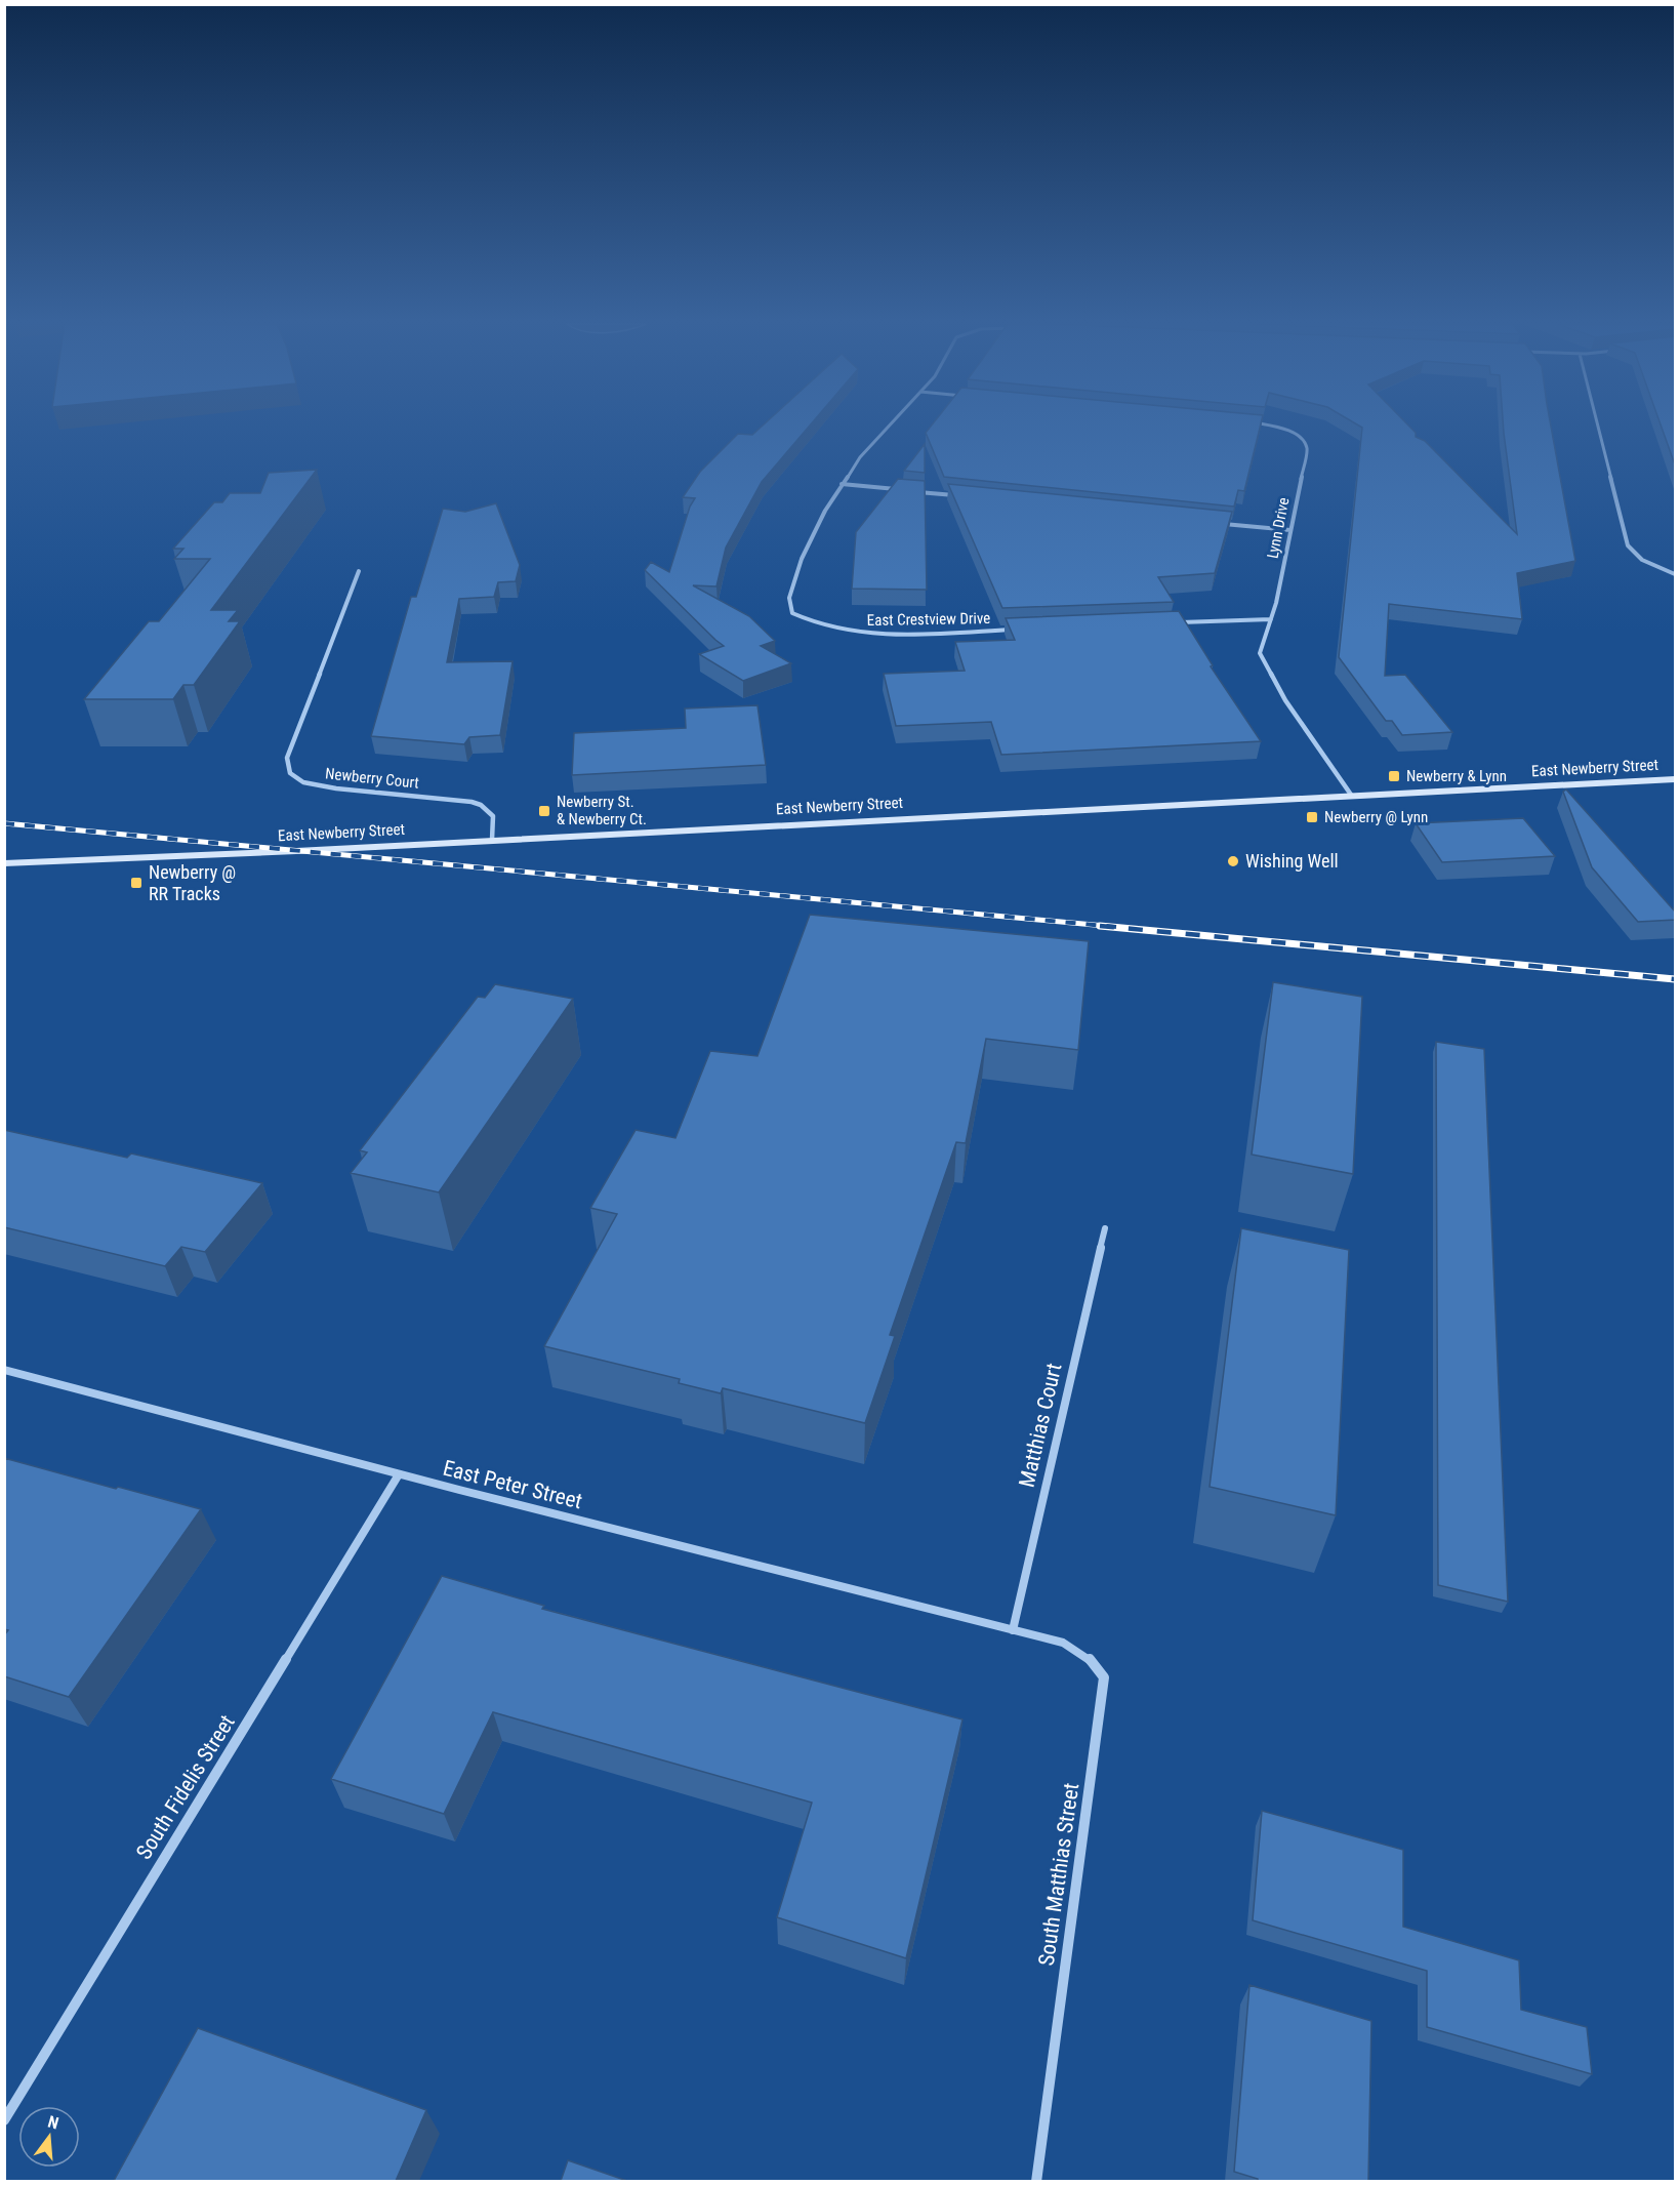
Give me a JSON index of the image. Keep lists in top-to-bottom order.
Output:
{
  "streets": {
    "main road": ["East Newberry Street"],
    "street": [
      "Lynn Drive",
      "East Crestview Drive",
      "Newberry Court",
      "Matthias Court",
      "East Peter Street",
      "South Fidelis Street",
      "South Matthias Street"
    ]
  },
  "crossings": [
    ["Lynn Drive", "East Newberry Street"],
    ["East Newberry Street", "Newberry Court"],
    ["Matthias Court", "East Peter Street"],
    ["Matthias Court", "South Matthias Street"],
    ["East Peter Street", "South Fidelis Street"],
    ["East Peter Street", "South Matthias Street"]
  ],
  "places": {
    "transit": [
      "Newberry & Lynn",
      "Newberry St. & Newberry Ct.",
      "Newberry @ Lynn",
      "Newberry @ RR Tracks"
    ],
    "other": ["Wishing Well"]
  },
  "north": "top"
}
